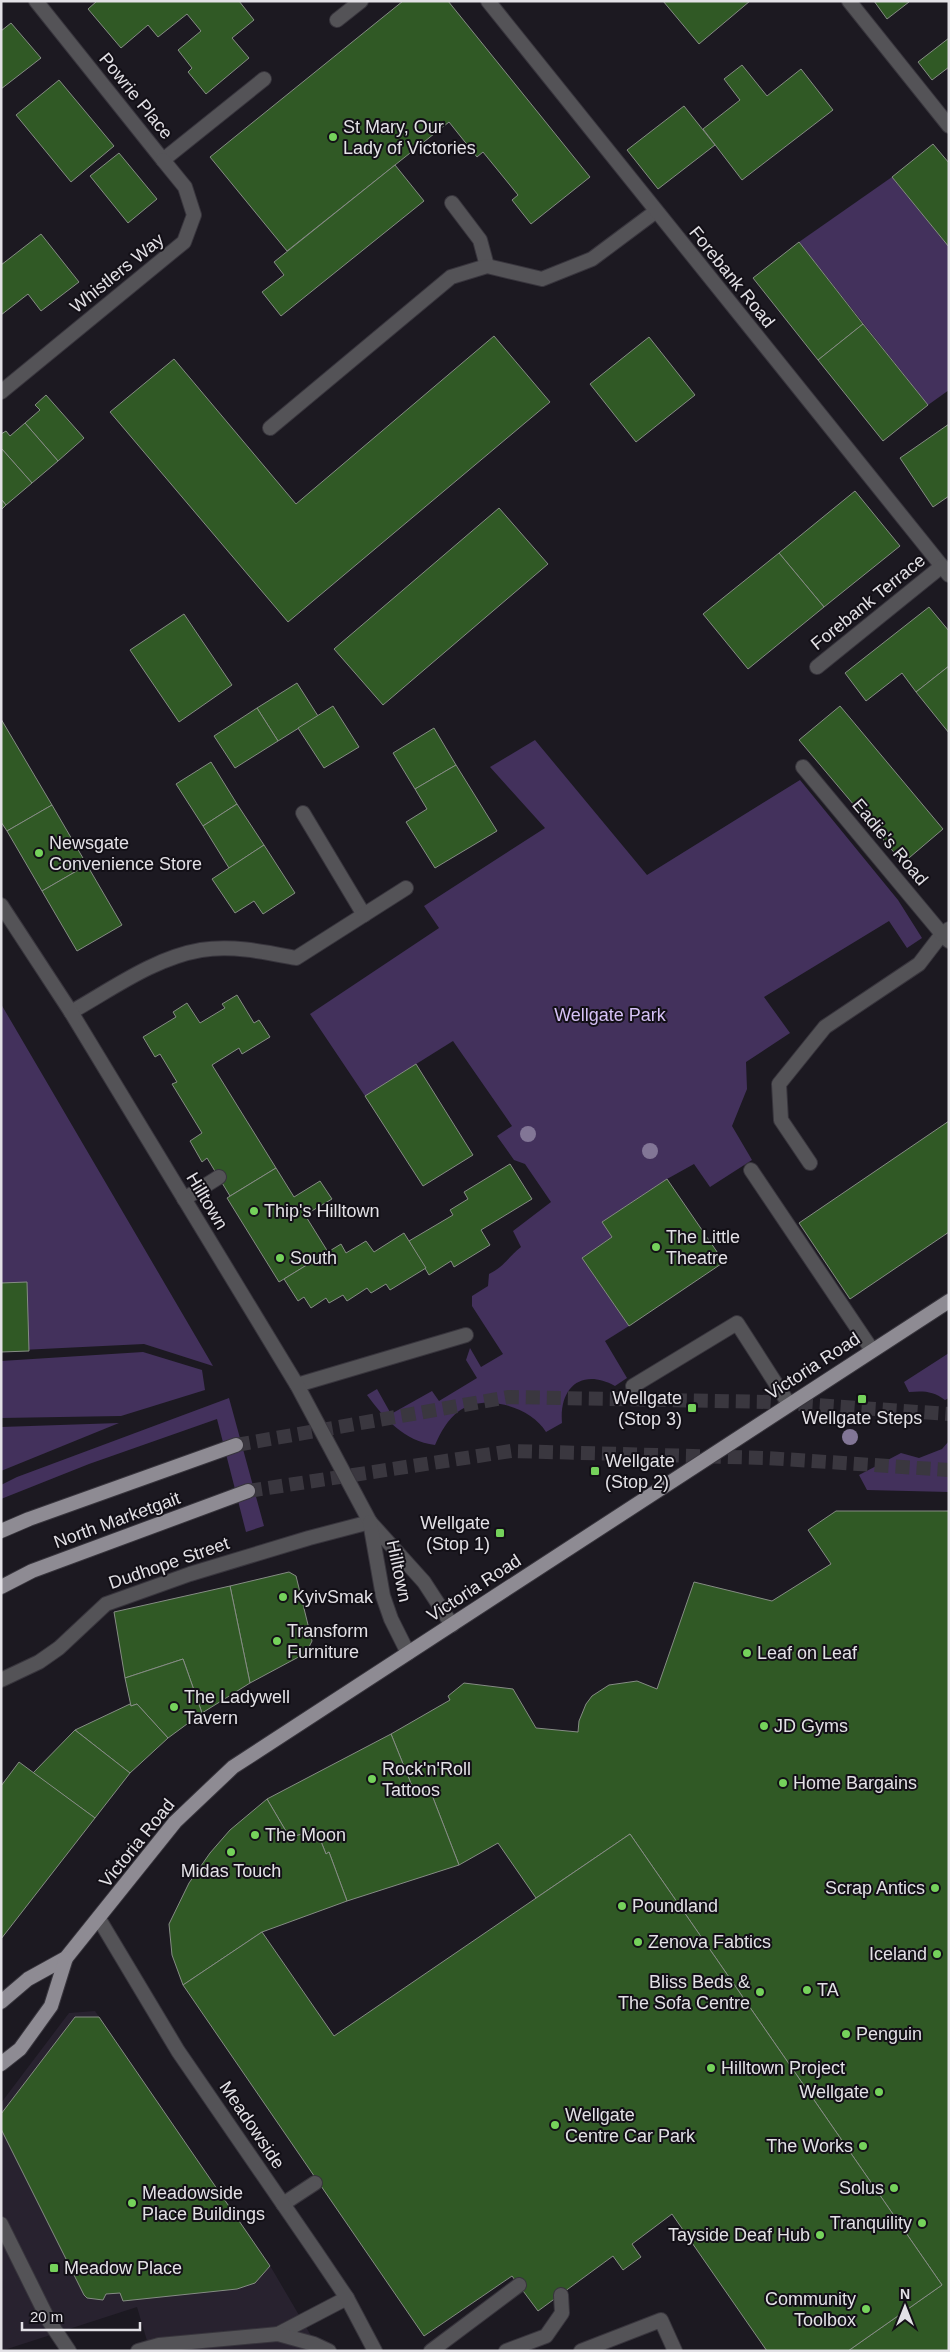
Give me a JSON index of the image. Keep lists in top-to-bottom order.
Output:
{
  "streets": {
    "main road": ["Victoria Road", "North Marketgait"],
    "street": [
      "Powrie Place",
      "Whistlers Way",
      "Forebank Road",
      "Forebank Terrace",
      "Eadie's Road",
      "Hilltown",
      "Dudhope Street",
      "Meadowside"
    ]
  },
  "crossings": [
    ["Powrie Place", "Whistlers Way"],
    ["Forebank Road", "Forebank Terrace"],
    ["Hilltown", "Victoria Road"],
    ["Hilltown", "Dudhope Street"],
    ["Victoria Road", "Meadowside"]
  ],
  "parks": ["Wellgate Park"],
  "places": {
    "other": [
      "St Mary, Our Lady of Victories",
      "Newsgate Convenience Store",
      "Thip's Hilltown",
      "The Little Theatre",
      "South",
      "KyivSmak",
      "Transform Furniture",
      "Leaf on Leaf",
      "The Ladywell Tavern",
      "JD Gyms",
      "Rock'n'Roll Tattoos",
      "Home Bargains",
      "The Moon",
      "Midas Touch",
      "Scrap Antics",
      "Poundland",
      "Zenova Fabtics",
      "Iceland",
      "TA",
      "Bliss Beds & The Sofa Centre",
      "Penguin",
      "Hilltown Project",
      "Wellgate",
      "Wellgate Centre Car Park",
      "The Works",
      "Solus",
      "Meadowside Place Buildings",
      "Tranquility",
      "Tayside Deaf Hub",
      "Community Toolbox"
    ],
    "transit": [
      "Wellgate Steps",
      "Wellgate (Stop 3)",
      "Wellgate (Stop 2)",
      "Wellgate (Stop 1)",
      "Meadow Place"
    ]
  },
  "scale_bar": "20 m",
  "north": "top"
}
